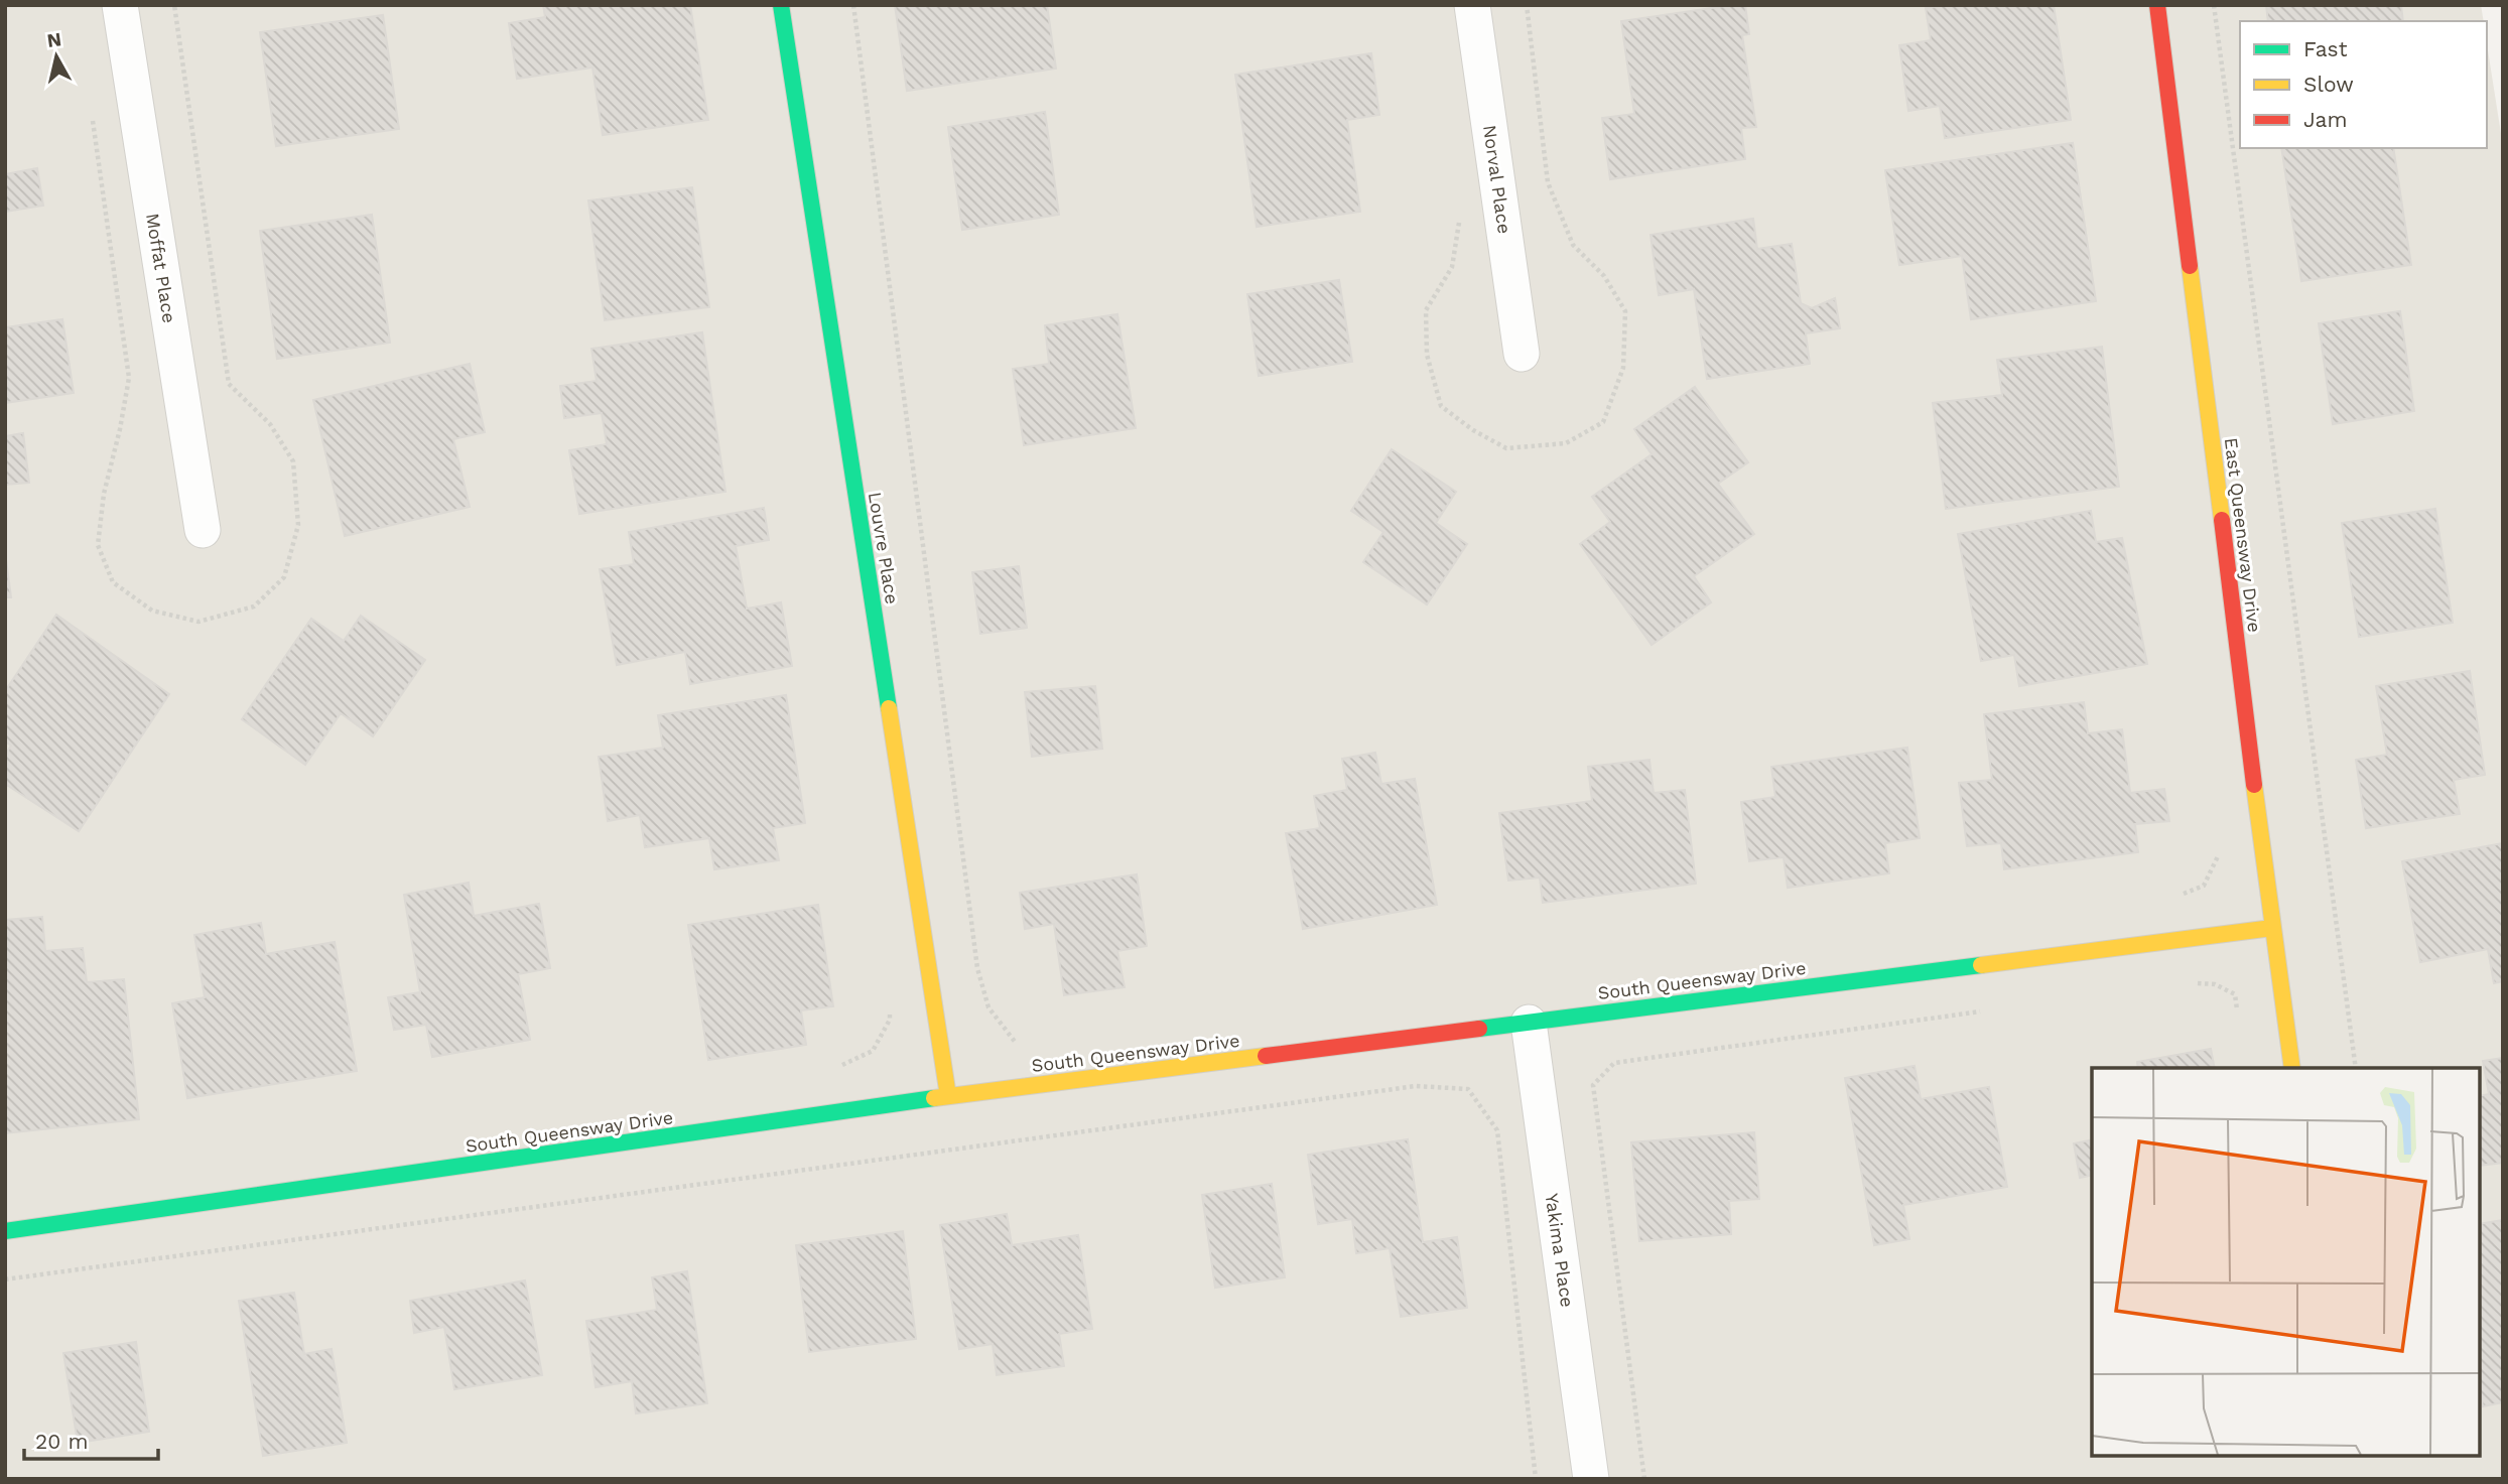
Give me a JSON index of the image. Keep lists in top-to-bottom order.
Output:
{
  "streets": {
    "street": [
      "Norval Place",
      "Moffat Place",
      "East Queensway Drive",
      "Louvre Place",
      "South Queensway Drive",
      "Yakima Place"
    ]
  },
  "crossings": [
    ["East Queensway Drive", "South Queensway Drive"],
    ["Louvre Place", "South Queensway Drive"],
    ["South Queensway Drive", "Yakima Place"]
  ],
  "legend": ["Fast", "Slow", "Jam"],
  "scale_bar": "20 m",
  "north": "top"
}
